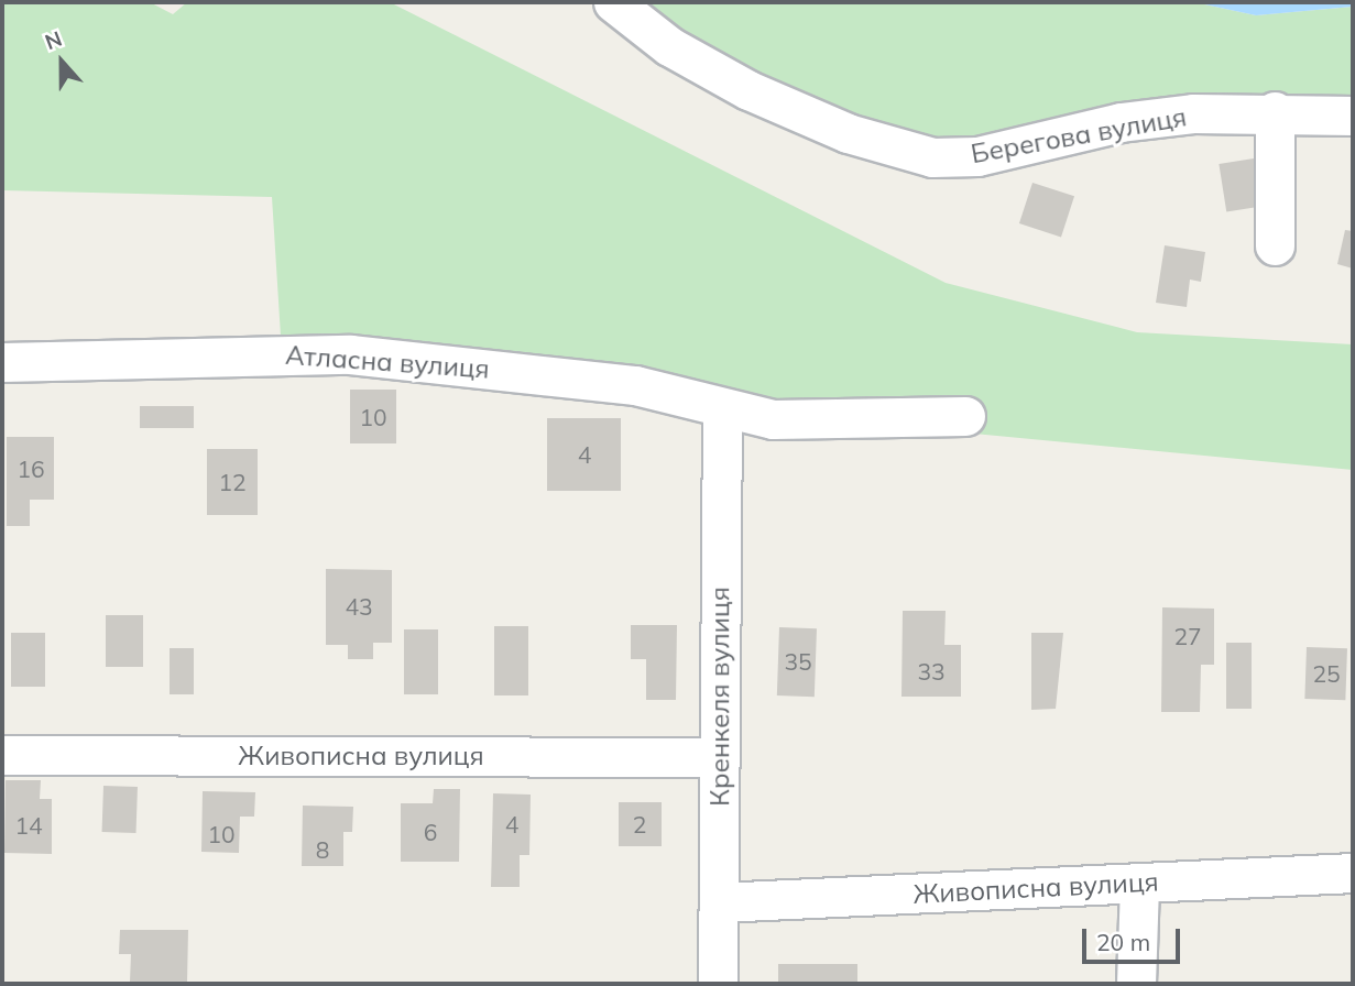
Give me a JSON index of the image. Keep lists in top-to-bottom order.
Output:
{
  "streets": {
    "street": [
      "Берегова вулиця",
      "Атласна вулиця",
      "Кренкеля вулиця",
      "Живописна вулиця"
    ]
  },
  "crossings": [
    ["Атласна вулиця", "Кренкеля вулиця"],
    ["Кренкеля вулиця", "Живописна вулиця"]
  ],
  "house_numbers": [
    "10",
    "4",
    "16",
    "12",
    "43",
    "27",
    "35",
    "33",
    "25",
    "4",
    "2",
    "14",
    "6",
    "10",
    "8"
  ],
  "scale_bar": "20 m",
  "north": "top"
}
